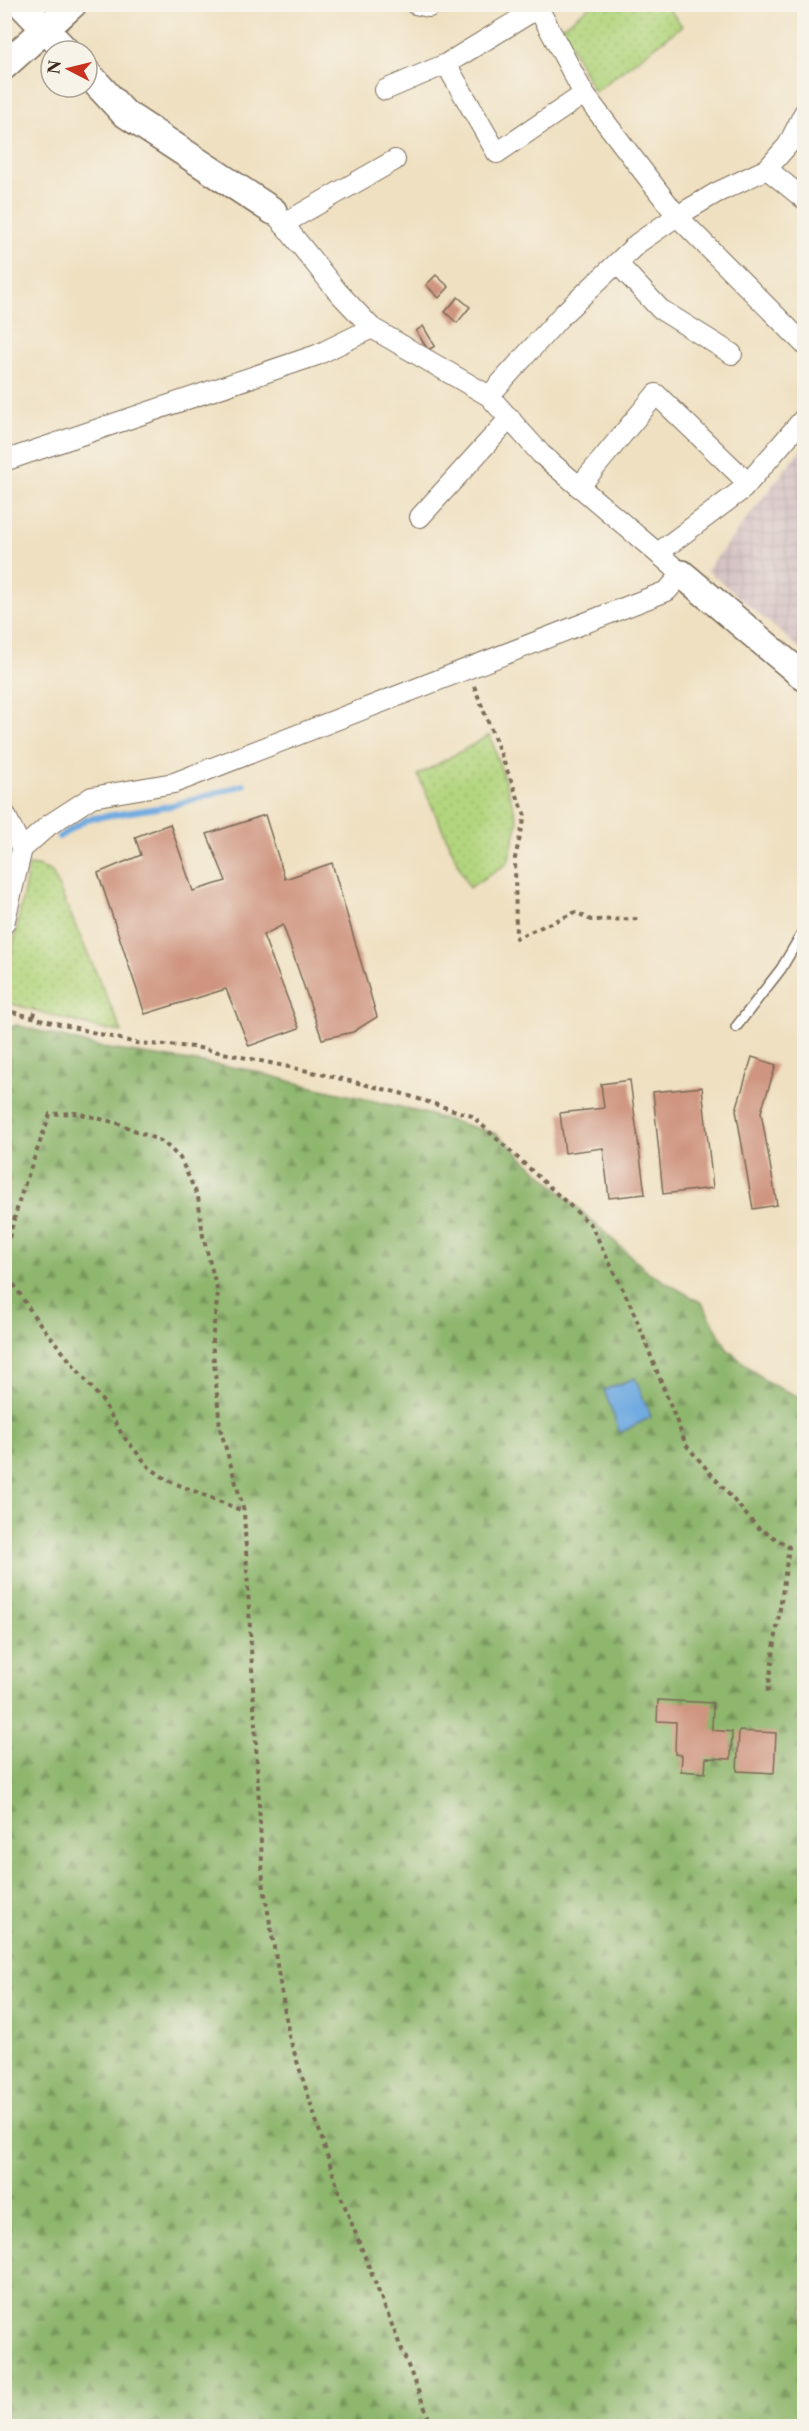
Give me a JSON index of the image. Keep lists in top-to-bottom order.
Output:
{
  "north": "left"
}
